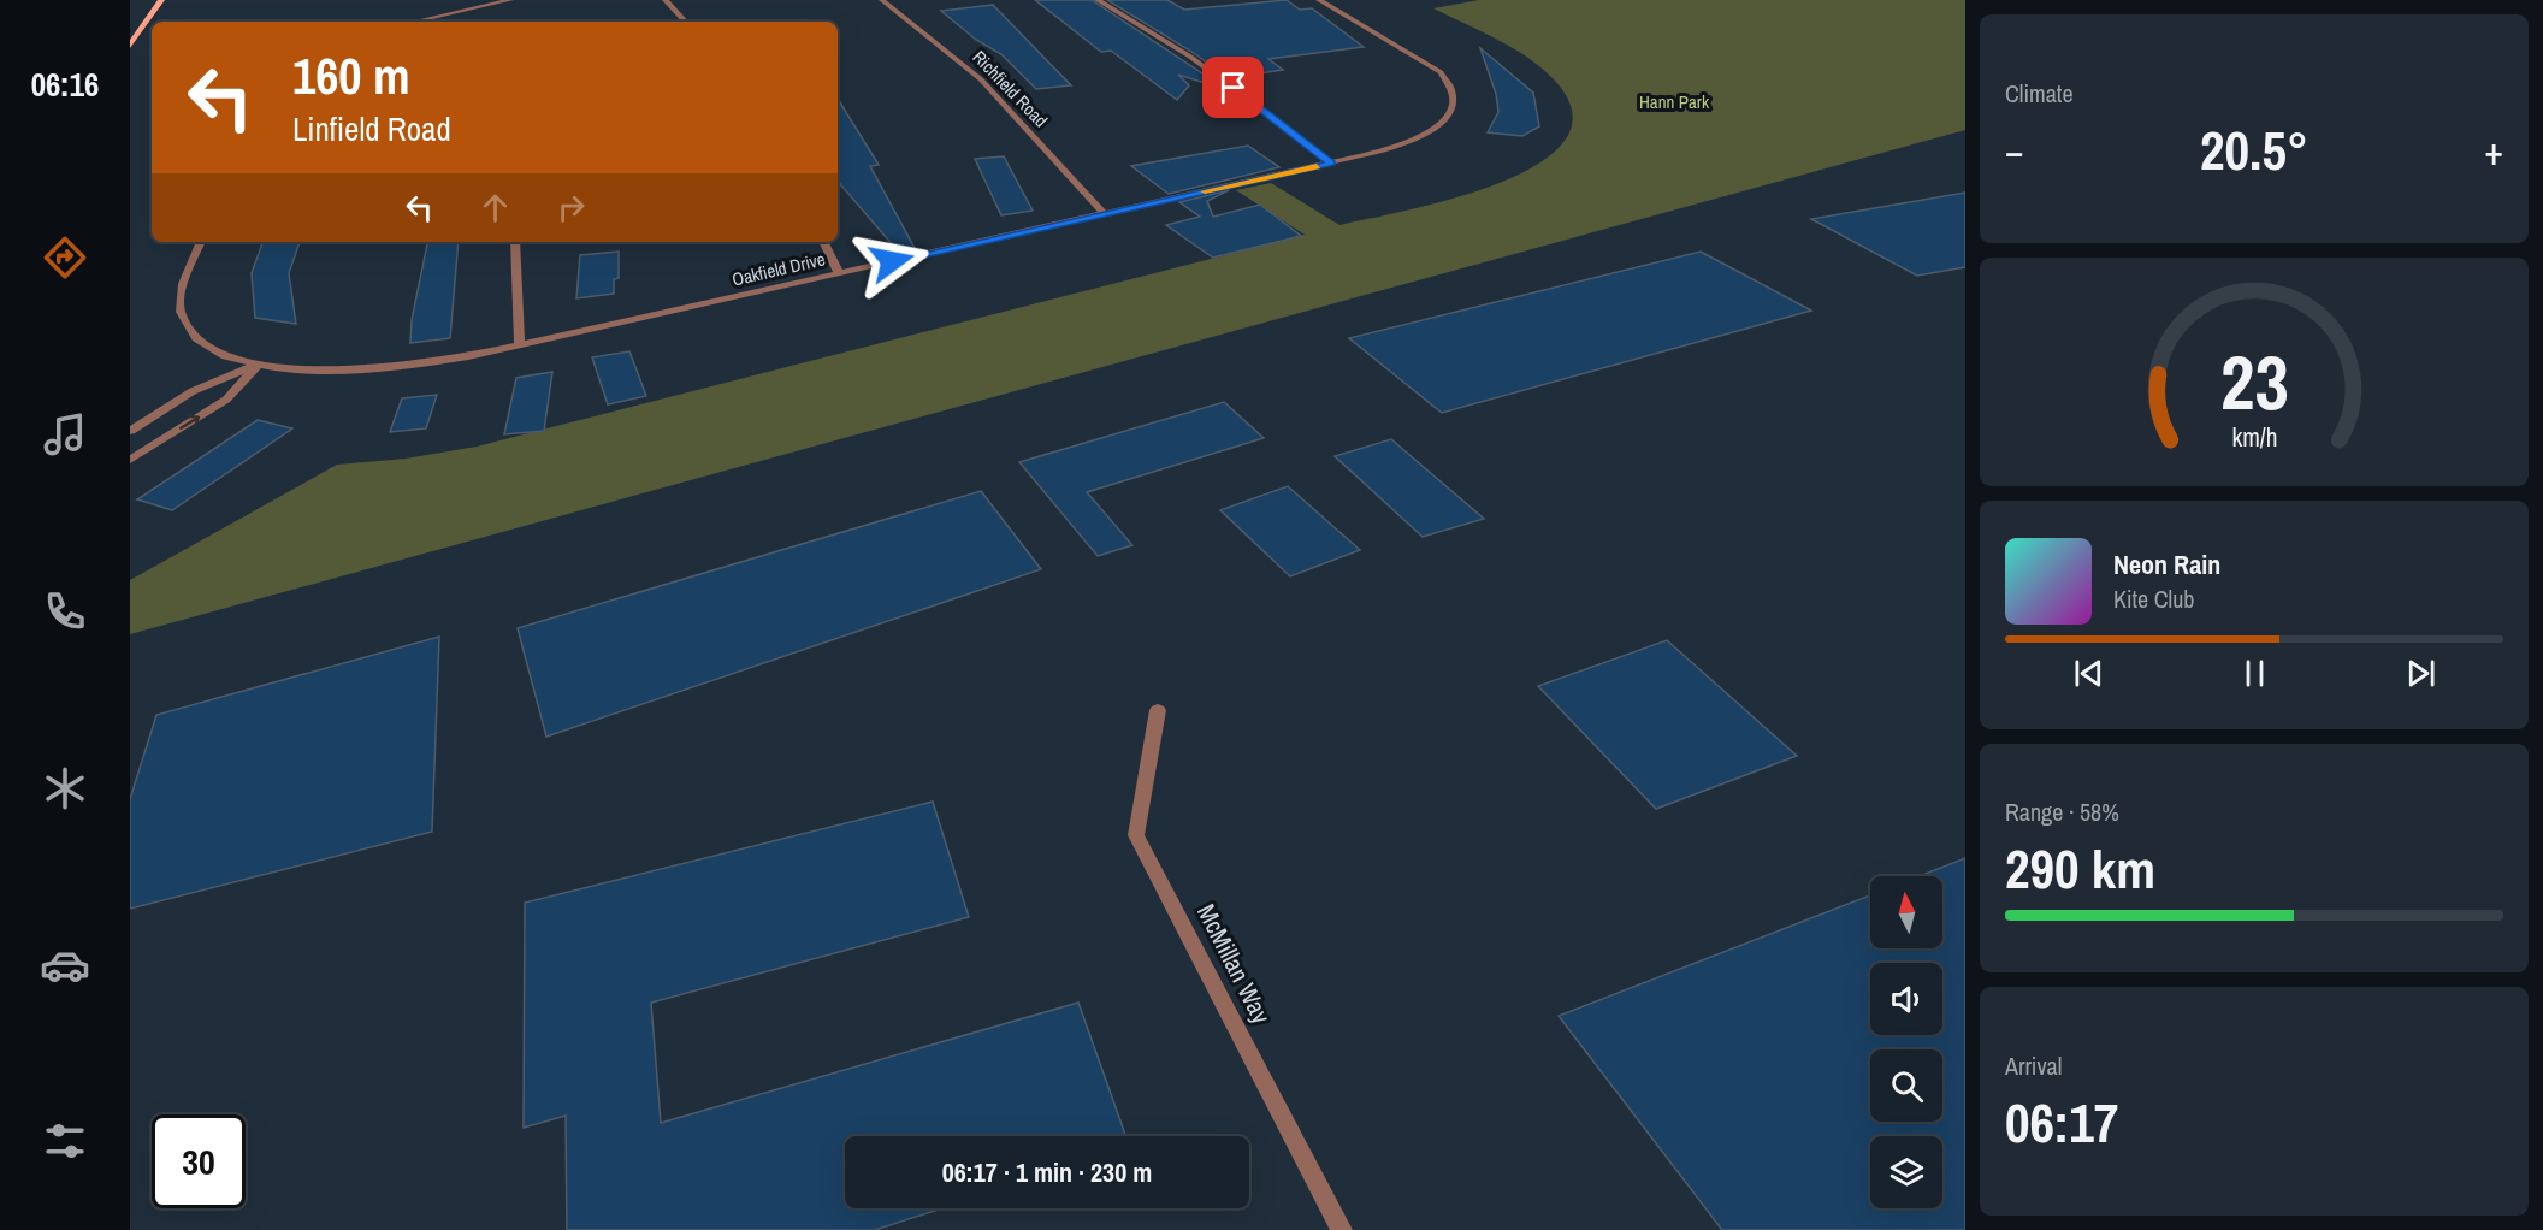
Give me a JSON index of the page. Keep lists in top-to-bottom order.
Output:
{
  "streets": {
    "street": ["Richfield Road", "Oakfield Drive", "McMillan Way"]
  },
  "crossings": [
    ["Richfield Road", "Oakfield Drive"]
  ],
  "parks": ["Hann Park"],
  "north": "top",
  "page": {
    "tabs": "06:16",
    "tile": [
      "Climate",
      ["Range · 58%", "290 km"],
      ["Arrival", "06:17"]
    ],
    "turn": ["160 m", "Linfield Road"],
    "heat": ["−", "20.5°", "+"],
    "song": ["Neon Rain", "Kite Club"],
    "limit": "30",
    "trip": "06:17 · 1 min · 230 m",
    "gauge": ["23", "km/h"]
  }
}
